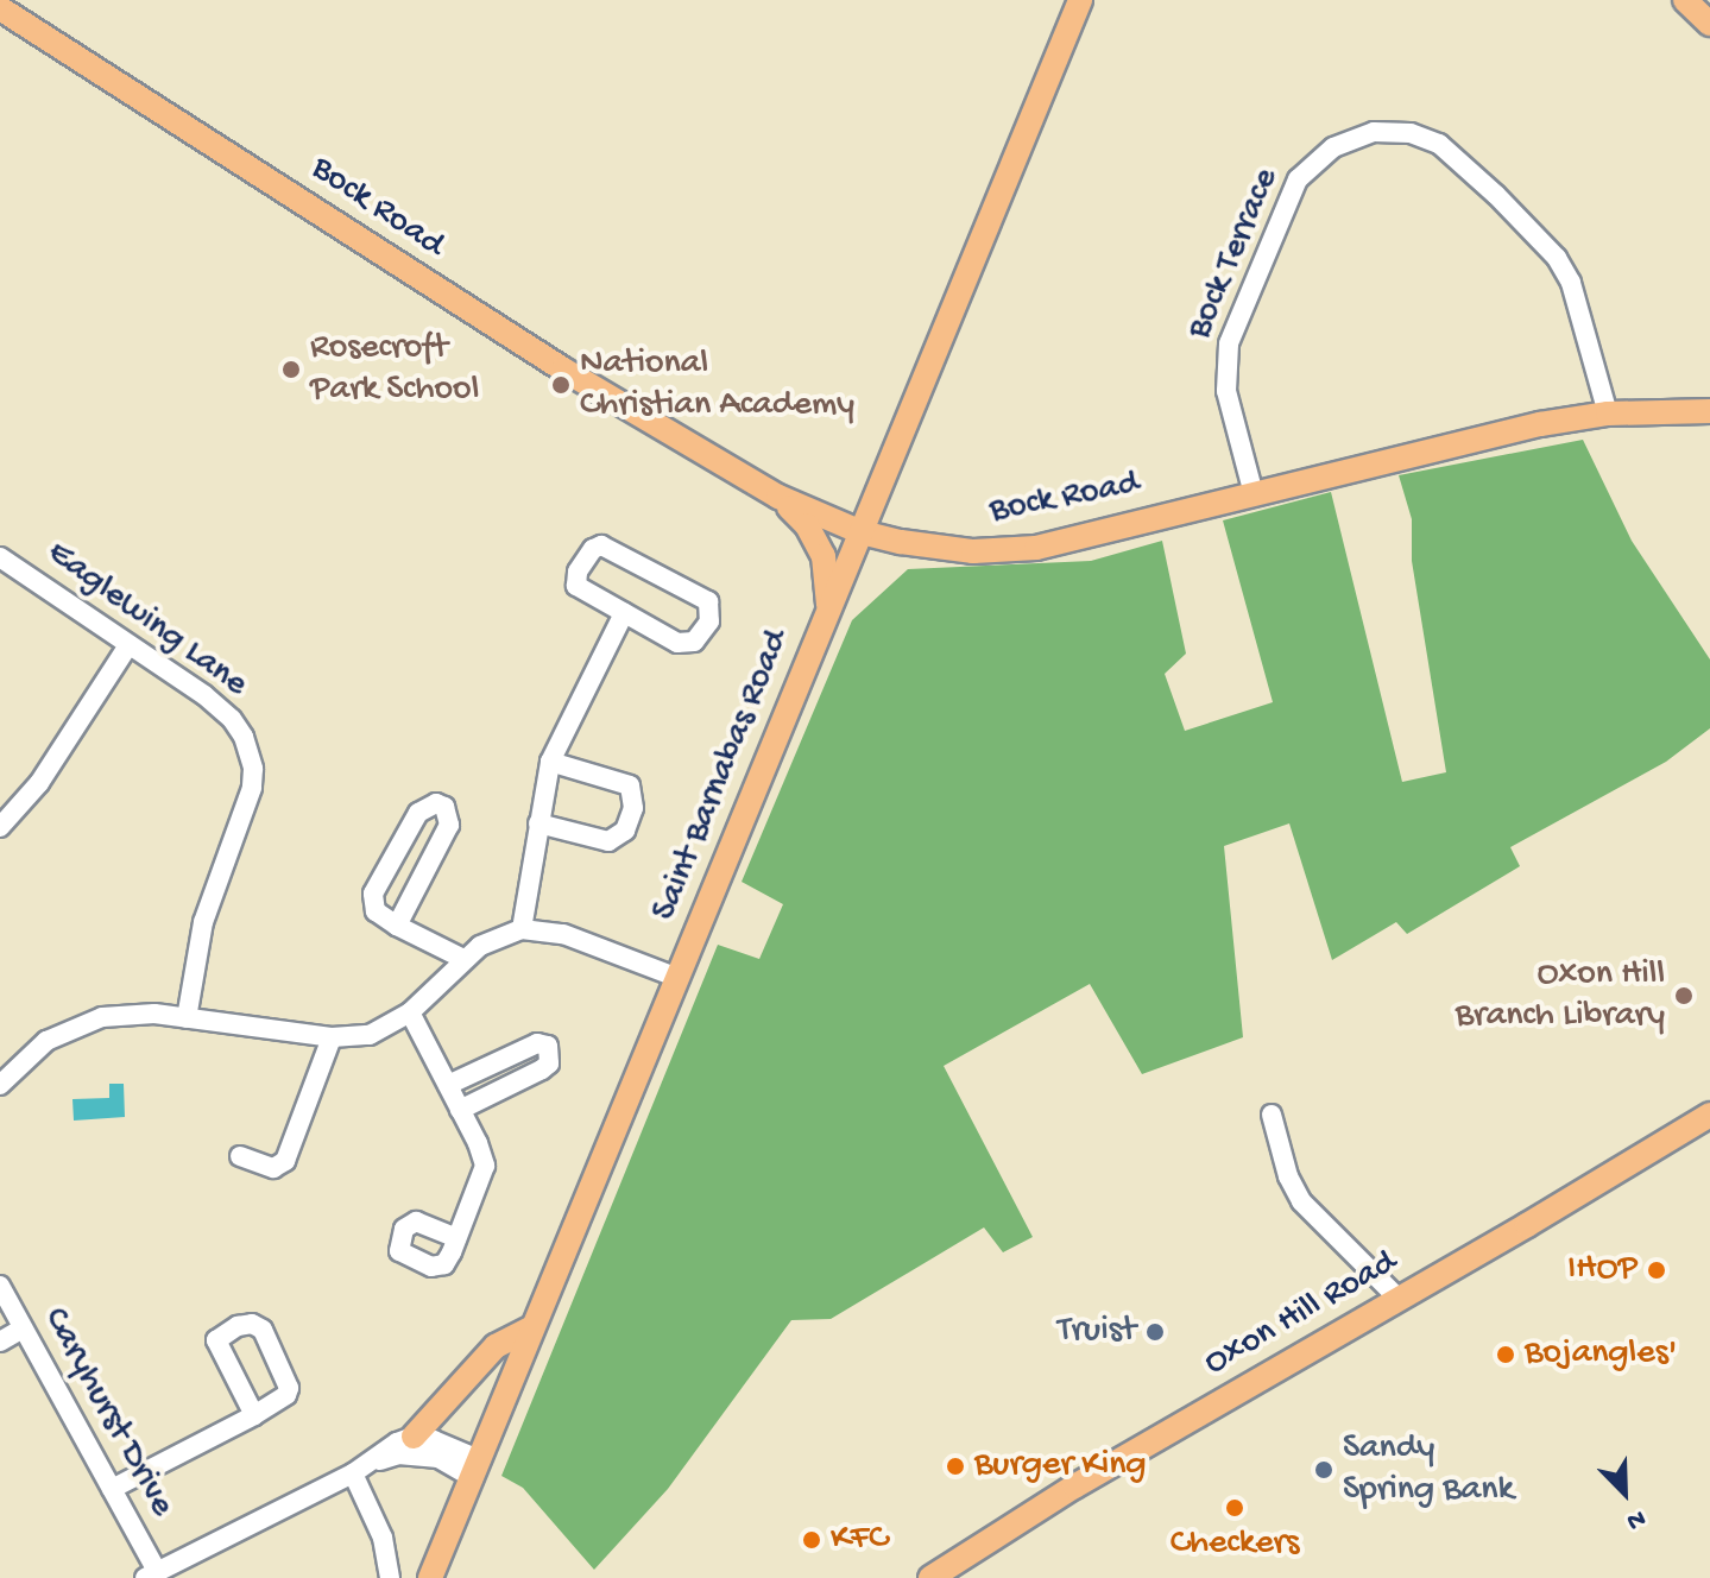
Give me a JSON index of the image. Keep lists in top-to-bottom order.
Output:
{
  "streets": {
    "main road": ["Bock Road", "Saint Barnabas Road", "Oxon Hill Road"],
    "street": ["Bock Terrace", "Eaglewing Lane", "Caryhurst Drive"]
  },
  "crossings": [
    ["Bock Road", "Bock Terrace"],
    ["Bock Road", "Saint Barnabas Road"]
  ],
  "places": [
    "Rosecroft Park School",
    "National Christian Academy",
    "Oxon Hill Branch Library",
    "IHOP",
    "Truist",
    "Bojangles'",
    "Burger King",
    "Sandy Spring Bank",
    "Checkers",
    "KFC"
  ],
  "north": "bottom right"
}
